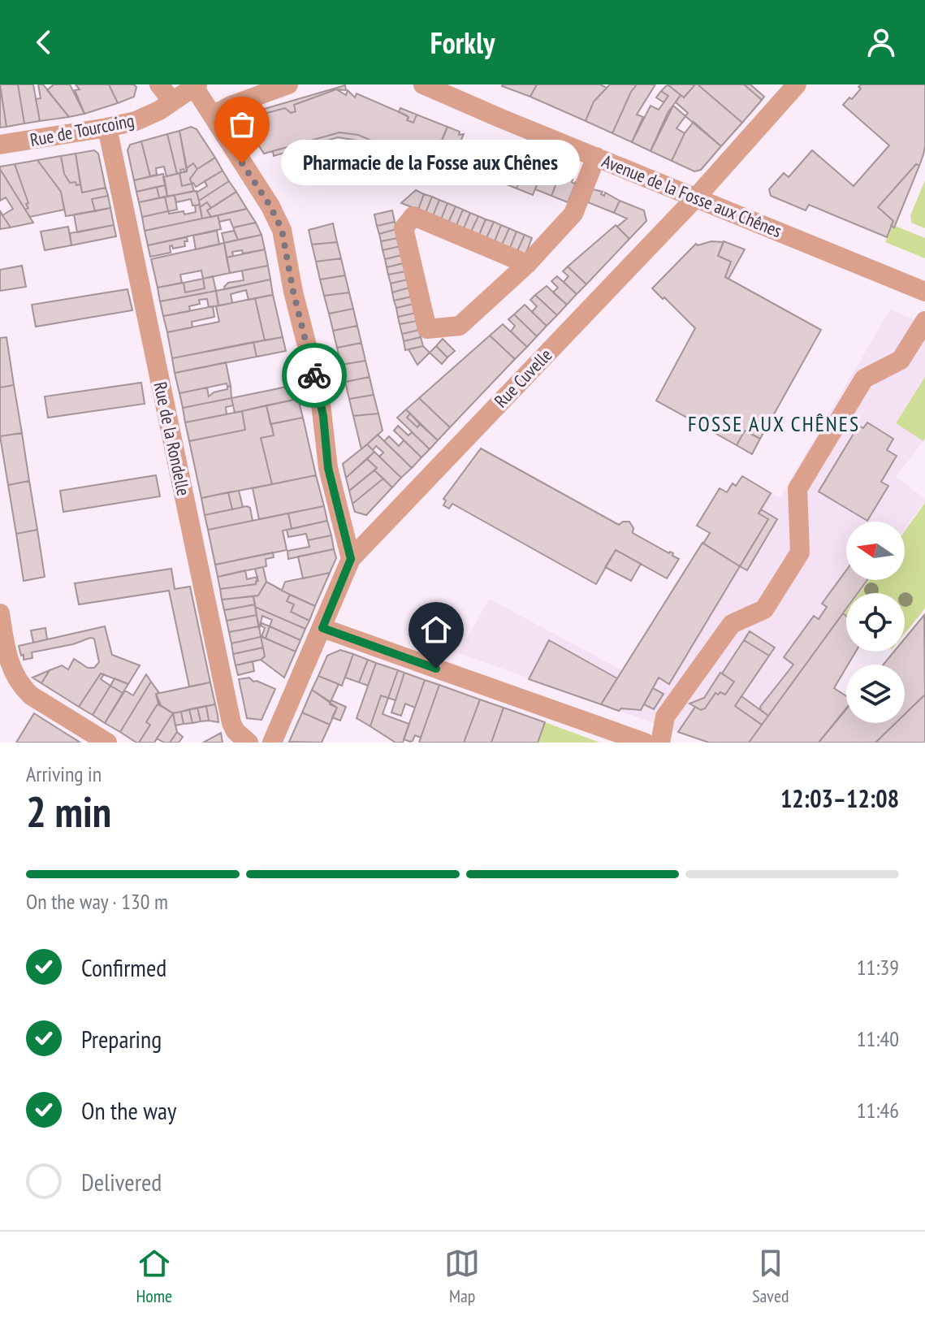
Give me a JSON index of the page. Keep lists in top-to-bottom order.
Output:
{
  "streets": {
    "street": [
      "Rue de Tourcoing",
      "Avenue de la Fosse aux Chênes",
      "Rue Cuvelle",
      "Rue de la Rondelle"
    ]
  },
  "crossings": [
    ["Rue de Tourcoing", "Rue de la Rondelle"],
    ["Avenue de la Fosse aux Chênes", "Rue Cuvelle"]
  ],
  "districts": ["FOSSE AUX CHÊNES"],
  "places": ["Pharmacie de la Fosse aux Chênes"],
  "north": "left",
  "page": {
    "header": "Forkly",
    "bubble": "Pharmacie de la Fosse aux Chênes",
    "heading": ["2 min", "Arriving in", "12:03–12:08"],
    "bar": "On the way · 130 m",
    "list": [
      ["Confirmed", "11:39"],
      ["Preparing", "11:40"],
      ["On the way", "11:46"],
      "Delivered"
    ],
    "tabs": ["Home", "Map", "Saved"]
  }
}
